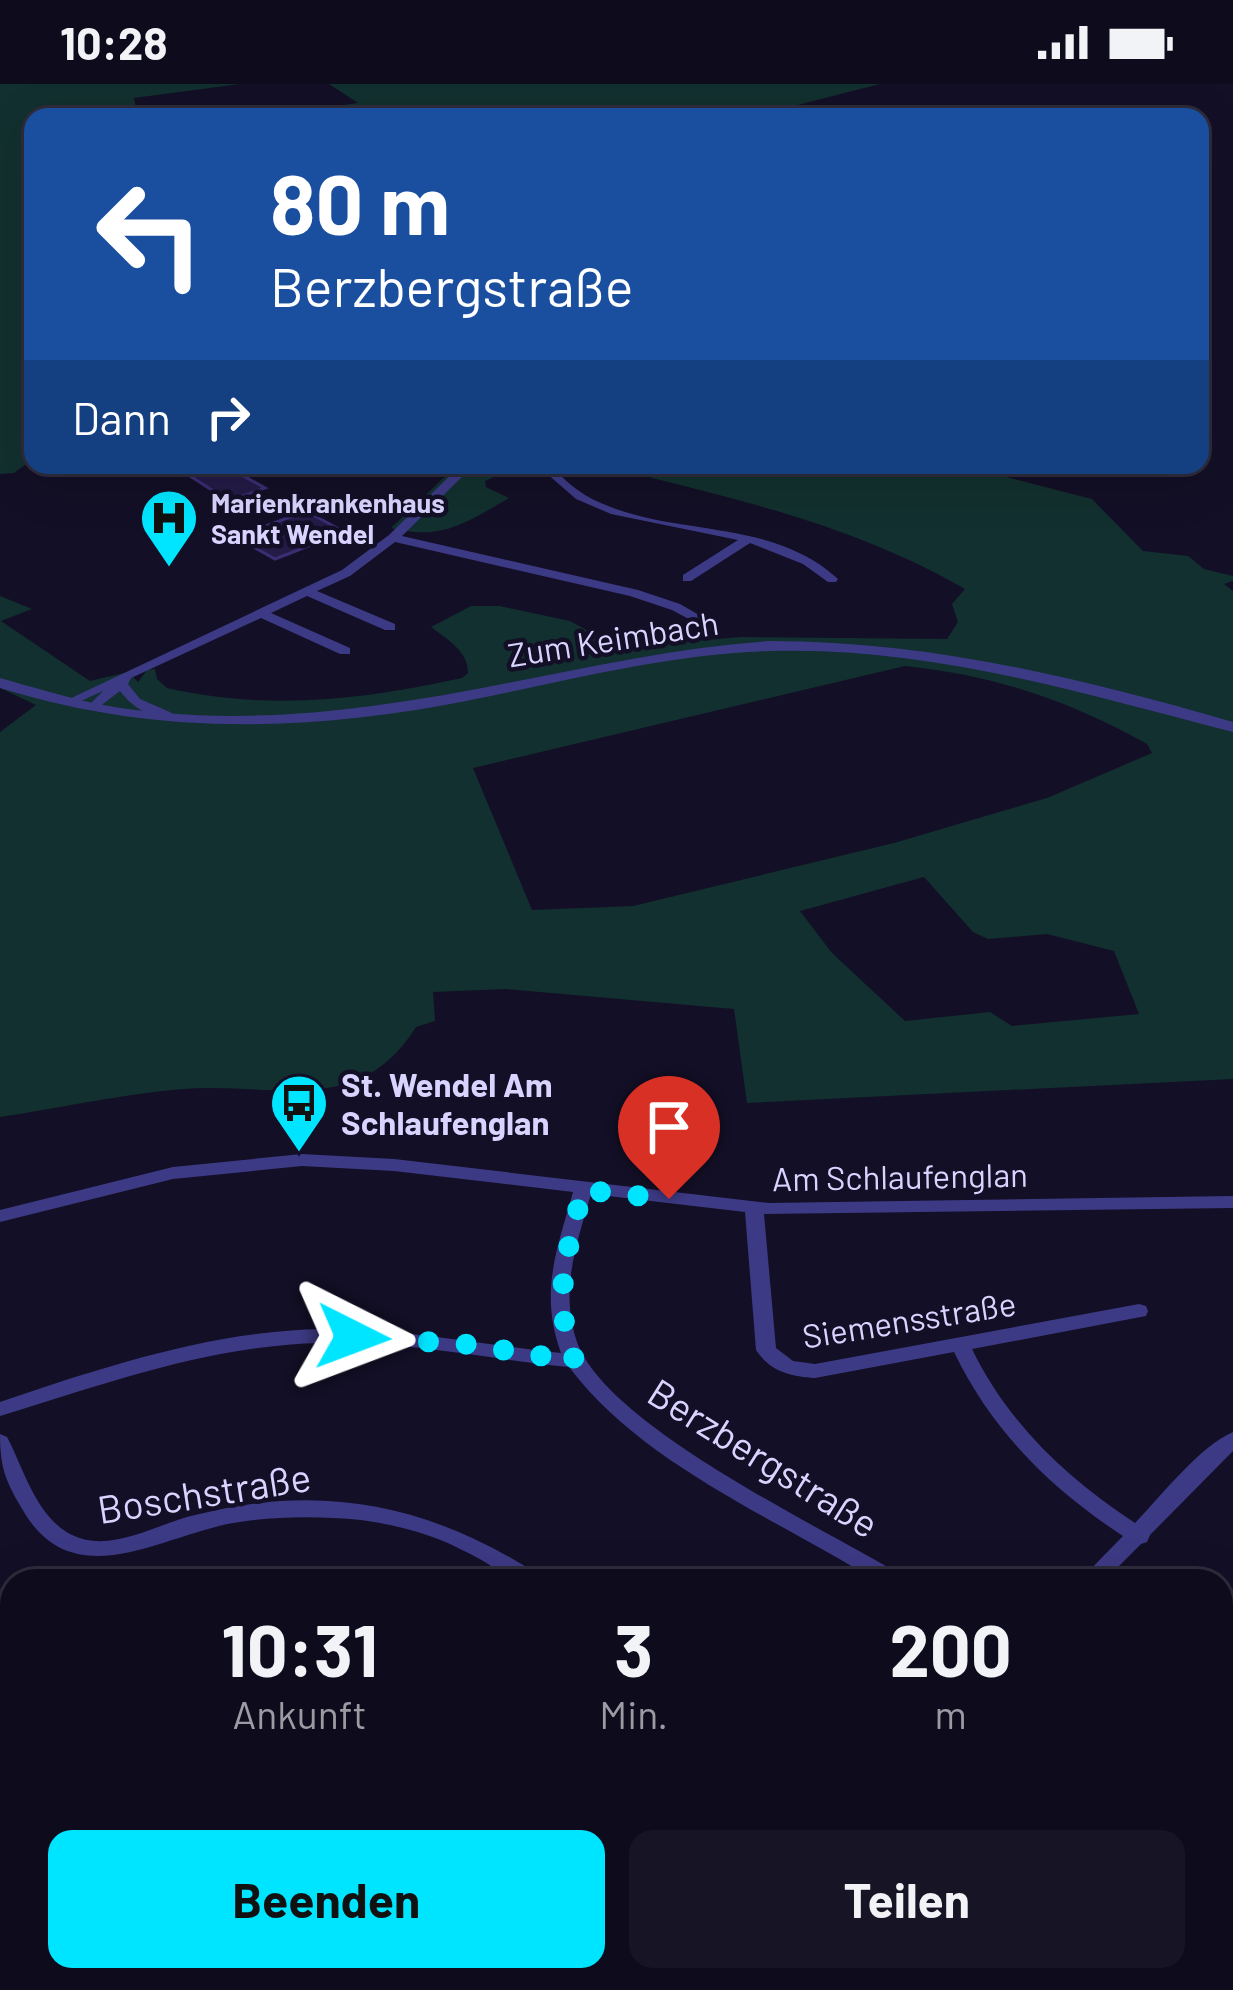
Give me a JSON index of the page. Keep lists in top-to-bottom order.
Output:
{
  "streets": {
    "street": [
      "Zum Keimbach",
      "Am Schlaufenglan",
      "Siemensstraße",
      "Berzbergstraße",
      "Boschstraße"
    ]
  },
  "crossings": [
    ["Am Schlaufenglan", "Siemensstraße"],
    ["Am Schlaufenglan", "Berzbergstraße"]
  ],
  "places": {
    "hospital": ["Marienkrankenhaus Sankt Wendel"],
    "bus stop": ["St. Wendel Am Schlaufenglan"]
  },
  "page": {
    "status": "10:28",
    "turn": ["80 m", "Berzbergstraße"],
    "then": "Dann",
    "eta": [
      "10:31",
      "Ankunft",
      "3",
      "Min.",
      "200",
      "m"
    ],
    "buttons": ["Beenden", "Teilen"]
  }
}
